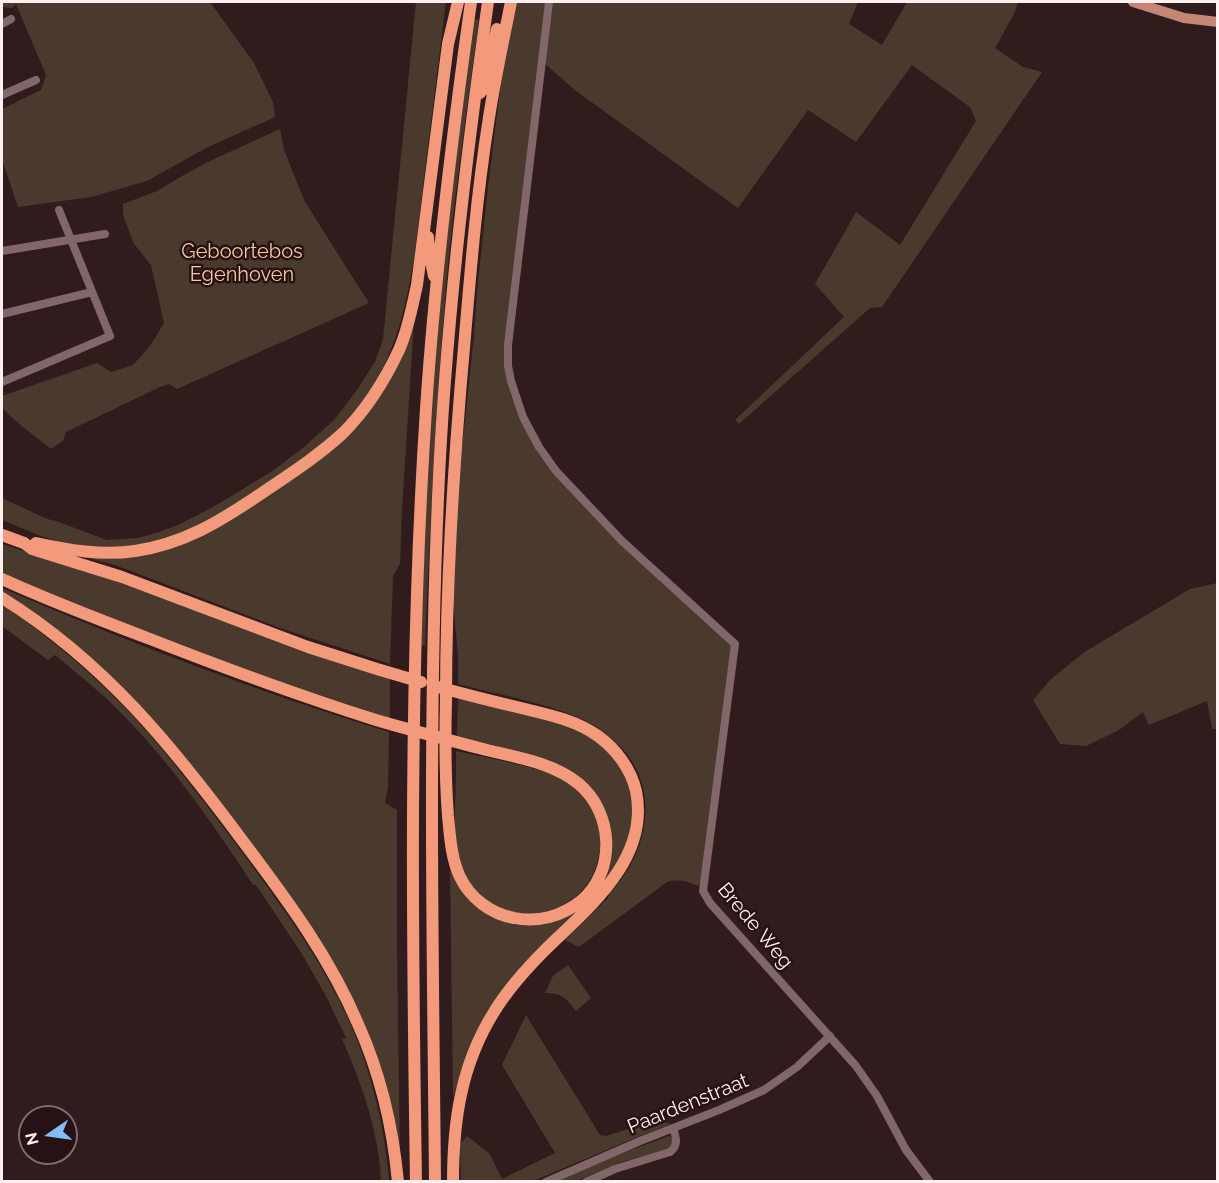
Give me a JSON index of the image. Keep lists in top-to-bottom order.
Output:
{
  "streets": {
    "street": ["Brede Weg", "Paardenstraat"]
  },
  "crossings": [
    ["Brede Weg", "Paardenstraat"]
  ],
  "parks": ["Geboortebos Egenhoven"],
  "north": "left"
}
